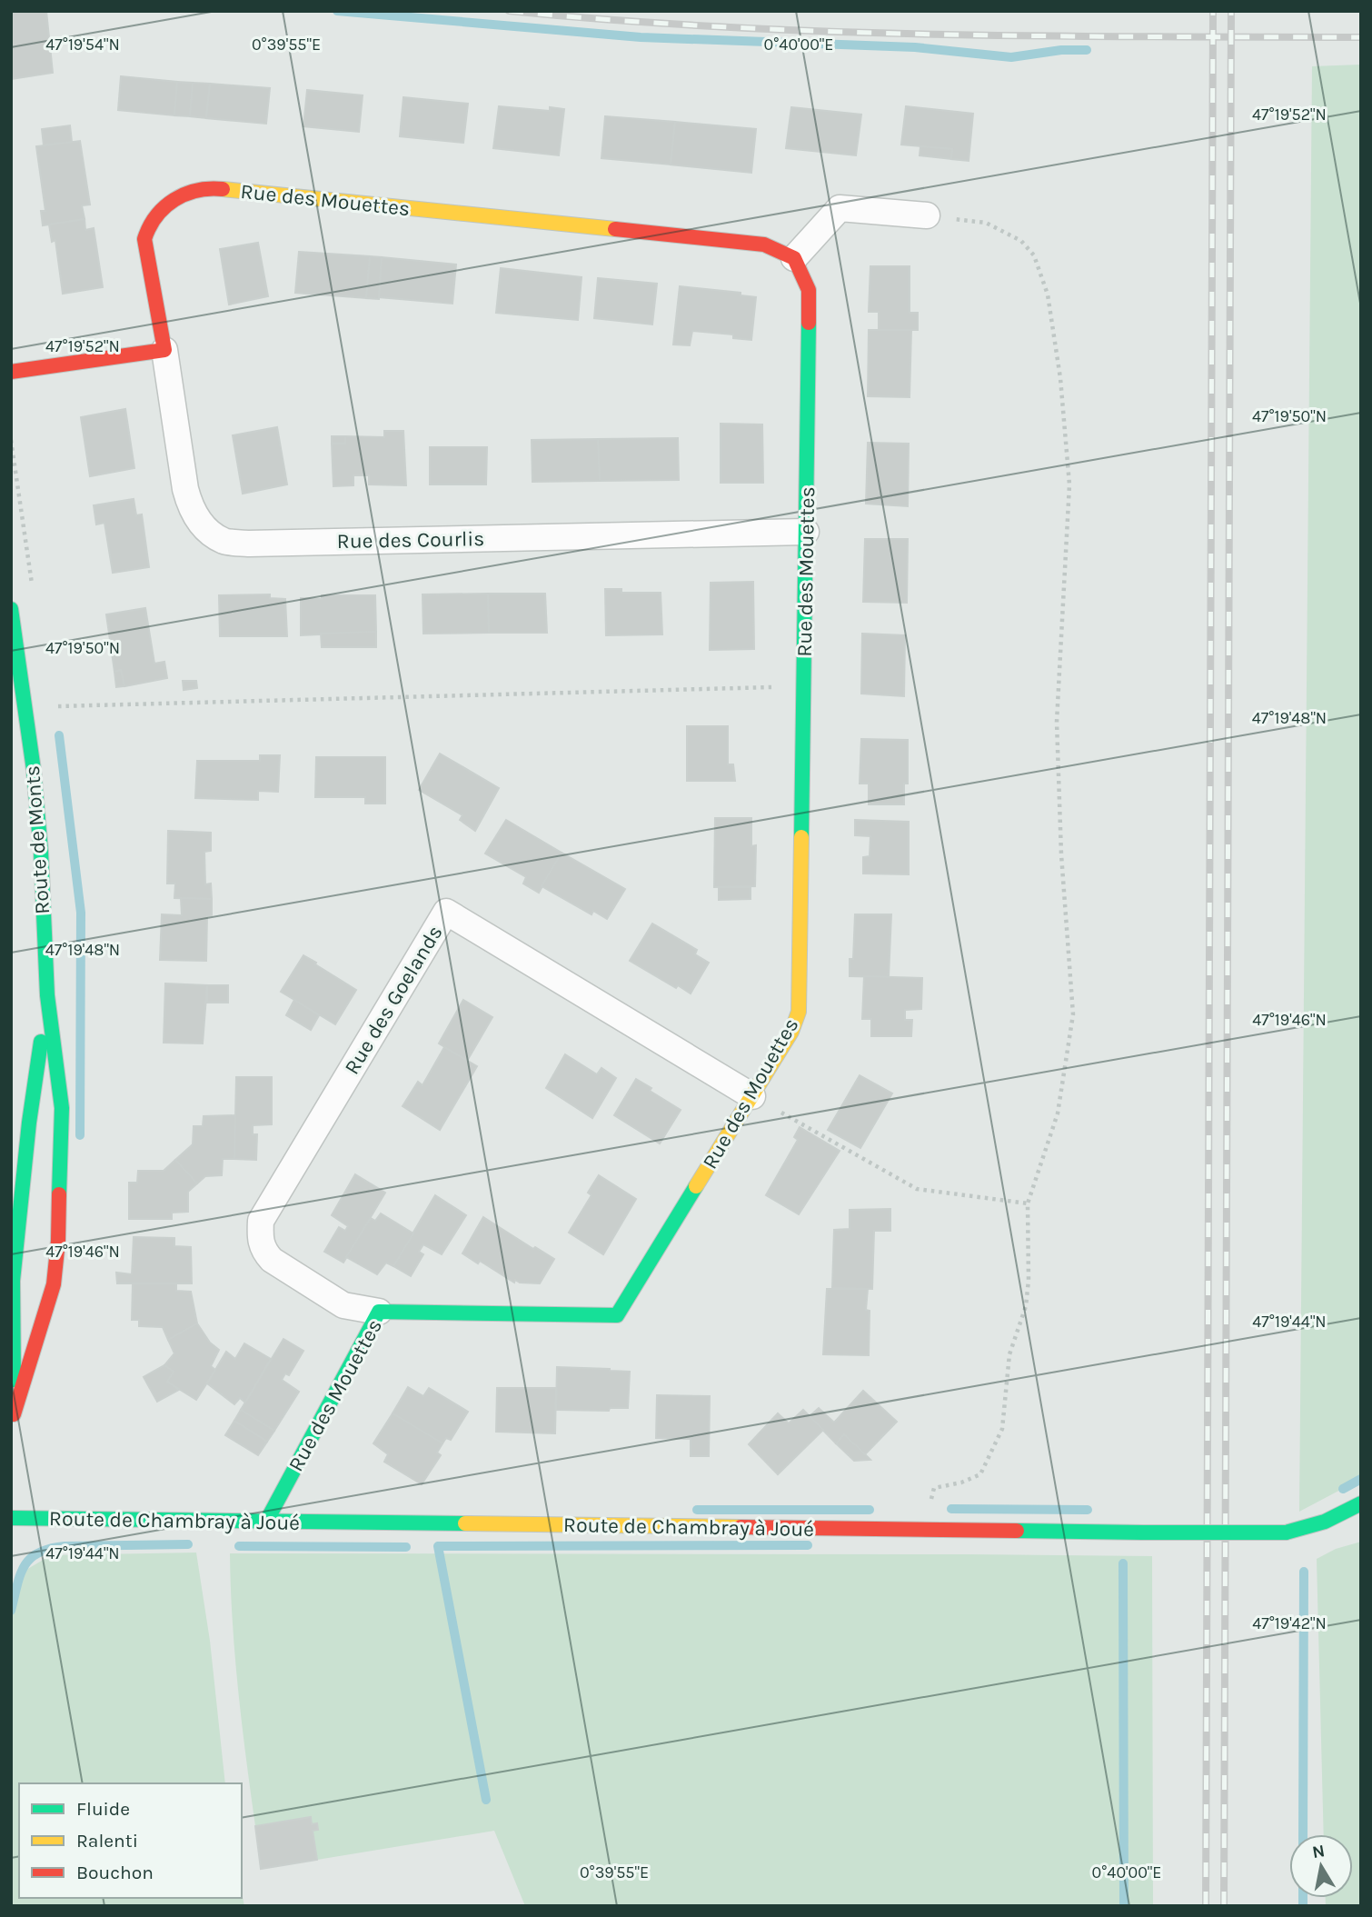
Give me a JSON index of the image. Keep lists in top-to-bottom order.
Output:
{
  "streets": {
    "street": [
      "Rue des Mouettes",
      "Rue des Courlis",
      "Route de Monts",
      "Rue des Goelands",
      "Route de Chambray à Joué"
    ]
  },
  "crossings": [
    ["Rue des Mouettes", "Rue des Courlis"],
    ["Rue des Mouettes", "Rue des Goelands"],
    ["Rue des Mouettes", "Route de Chambray à Joué"]
  ],
  "legend": ["Fluide", "Ralenti", "Bouchon"],
  "north": "top",
  "coordinates": [
    "47°19'54\"N",
    "0°39'55\"E",
    "0°40'00\"E",
    "47°19'52\"N",
    "47°19'50\"N",
    "47°19'48\"N",
    "47°19'46\"N",
    "47°19'44\"N",
    "47°19'42\"N"
  ]
}
